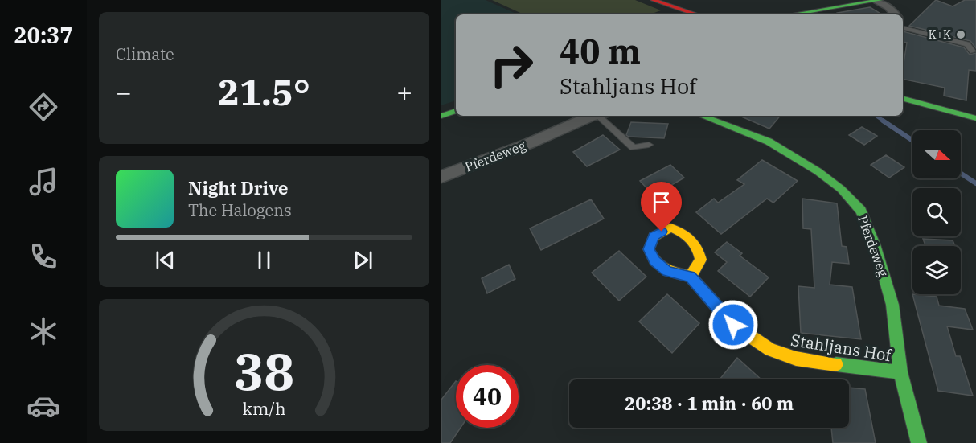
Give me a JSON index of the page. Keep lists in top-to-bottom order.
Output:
{
  "streets": {
    "street": ["Pferdeweg", "Stahljans Hof"]
  },
  "crossings": [
    ["Pferdeweg", "Stahljans Hof"]
  ],
  "places": ["K+K"],
  "north": "right",
  "page": {
    "tabs": "20:37",
    "tile": "Climate",
    "turn": ["40 m", "Stahljans Hof"],
    "heat": ["−", "21.5°", "+"],
    "song": ["Night Drive", "The Halogens"],
    "limit": "40",
    "trip": "20:38 · 1 min · 60 m",
    "gauge": ["38", "km/h"]
  }
}
